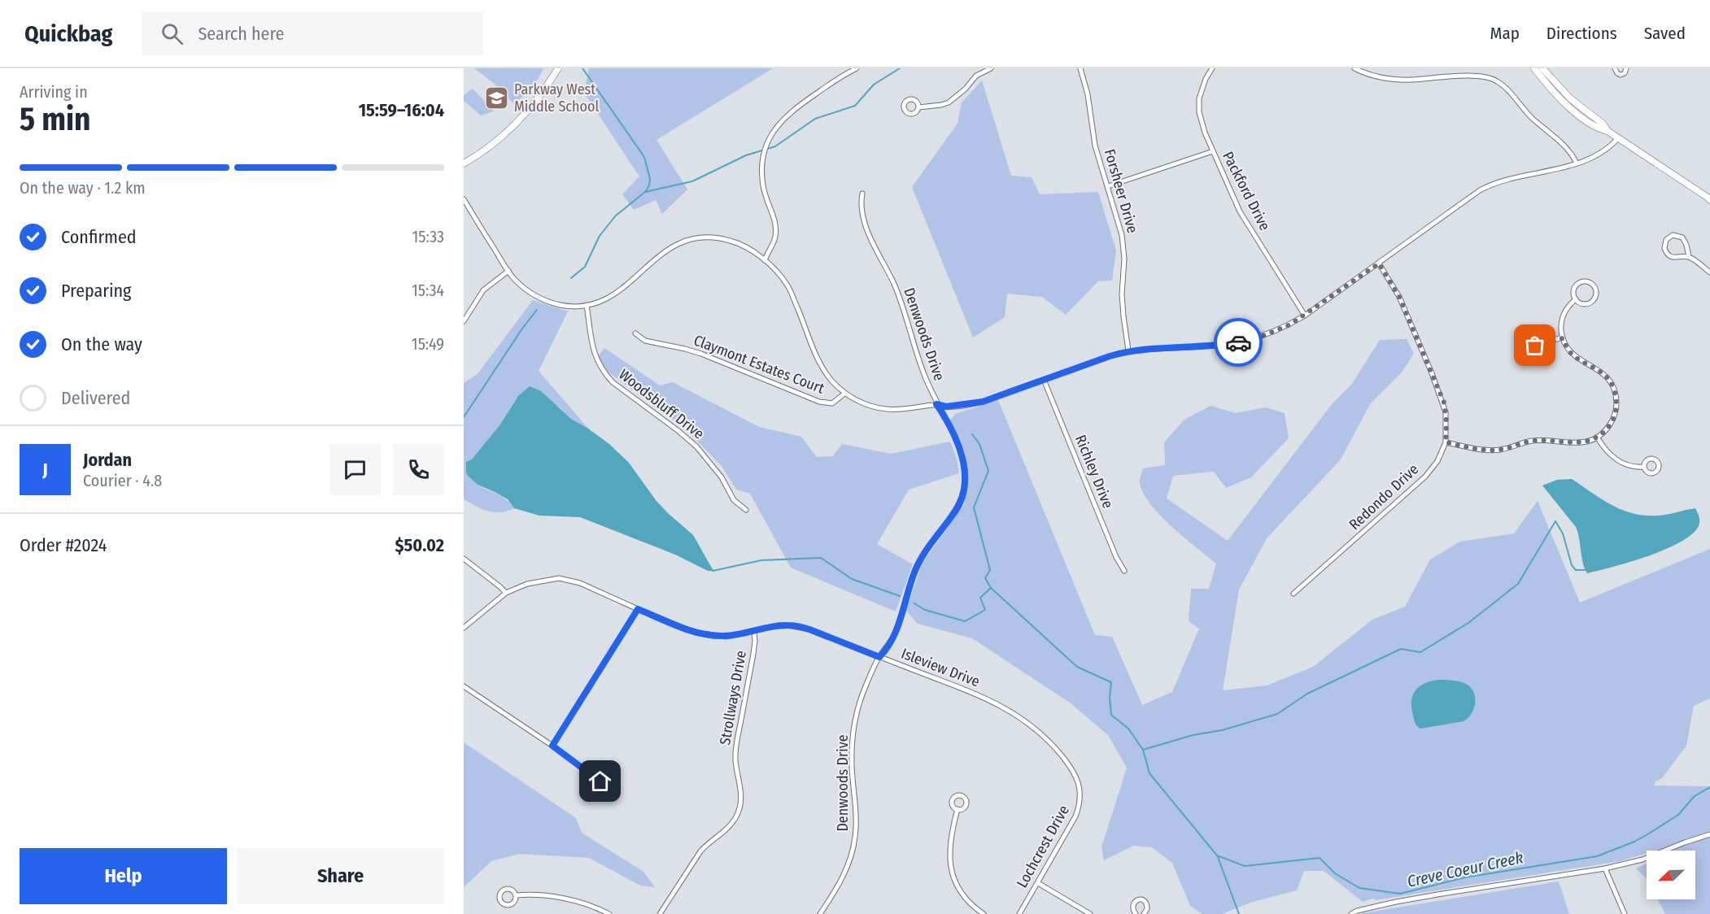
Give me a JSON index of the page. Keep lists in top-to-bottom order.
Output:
{
  "streets": {
    "street": [
      "Forsheer Drive",
      "Packford Drive",
      "Denwoods Drive",
      "Claymont Estates Court",
      "Woodsbluff Drive",
      "Richley Drive",
      "Redondo Drive",
      "Isleview Drive",
      "Strollways Drive",
      "Lochcrest Drive"
    ]
  },
  "crossings": [
    ["Denwoods Drive", "Isleview Drive"],
    ["Isleview Drive", "Strollways Drive"],
    ["Isleview Drive", "Lochcrest Drive"]
  ],
  "water": ["Creve Coeur Creek"],
  "places": {
    "school or university": ["Parkway West Middle School"]
  },
  "north": "bottom left",
  "page": {
    "header": "Quickbag",
    "search": "Search here",
    "nav": ["Map", "Directions", "Saved"],
    "heading": ["5 min", "Arriving in", "15:59–16:04"],
    "panel": [
      "Jordan",
      "Courier · 4.8",
      "Order #2024",
      "$50.02"
    ],
    "bar": "On the way · 1.2 km",
    "list": [
      ["Confirmed", "15:33"],
      ["Preparing", "15:34"],
      ["On the way", "15:49"],
      "Delivered"
    ],
    "round": "J",
    "buttons": ["Help", "Share"]
  }
}
